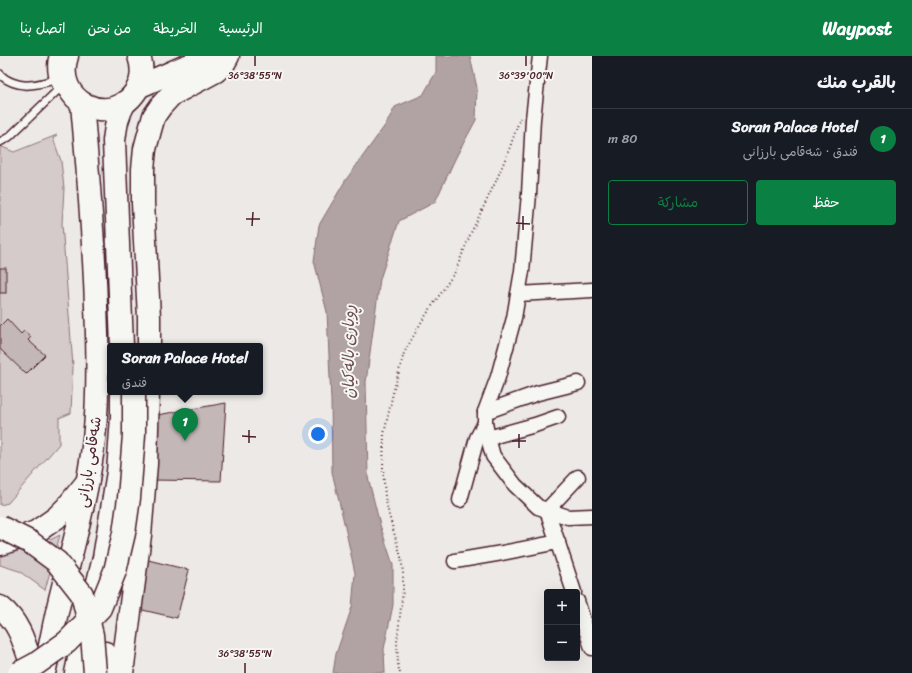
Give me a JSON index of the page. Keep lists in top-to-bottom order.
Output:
{
  "streets": {
    "main road": ["شەقامی بارزانی"]
  },
  "water": ["ڕوباری بالەکیان"],
  "page": {
    "header": "Waypost",
    "nav": [
      "الرئيسية",
      "الخريطة",
      "من نحن",
      "اتصل بنا"
    ],
    "heading": "بالقرب منك",
    "list": [
      {
        "mark": "1",
        "name": "Soran Palace Hotel",
        "note": "فندق · شەقامی بارزانی",
        "value": "80 m"
      }
    ],
    "buttons": ["حفظ", "مشاركة"],
    "popup": ["Soran Palace Hotel", "فندق"],
    "pins": "1",
    "map_buttons": ["+", "−"]
  },
  "coordinates": ["36°38'55\"N", "36°39'00\"N"]
}
